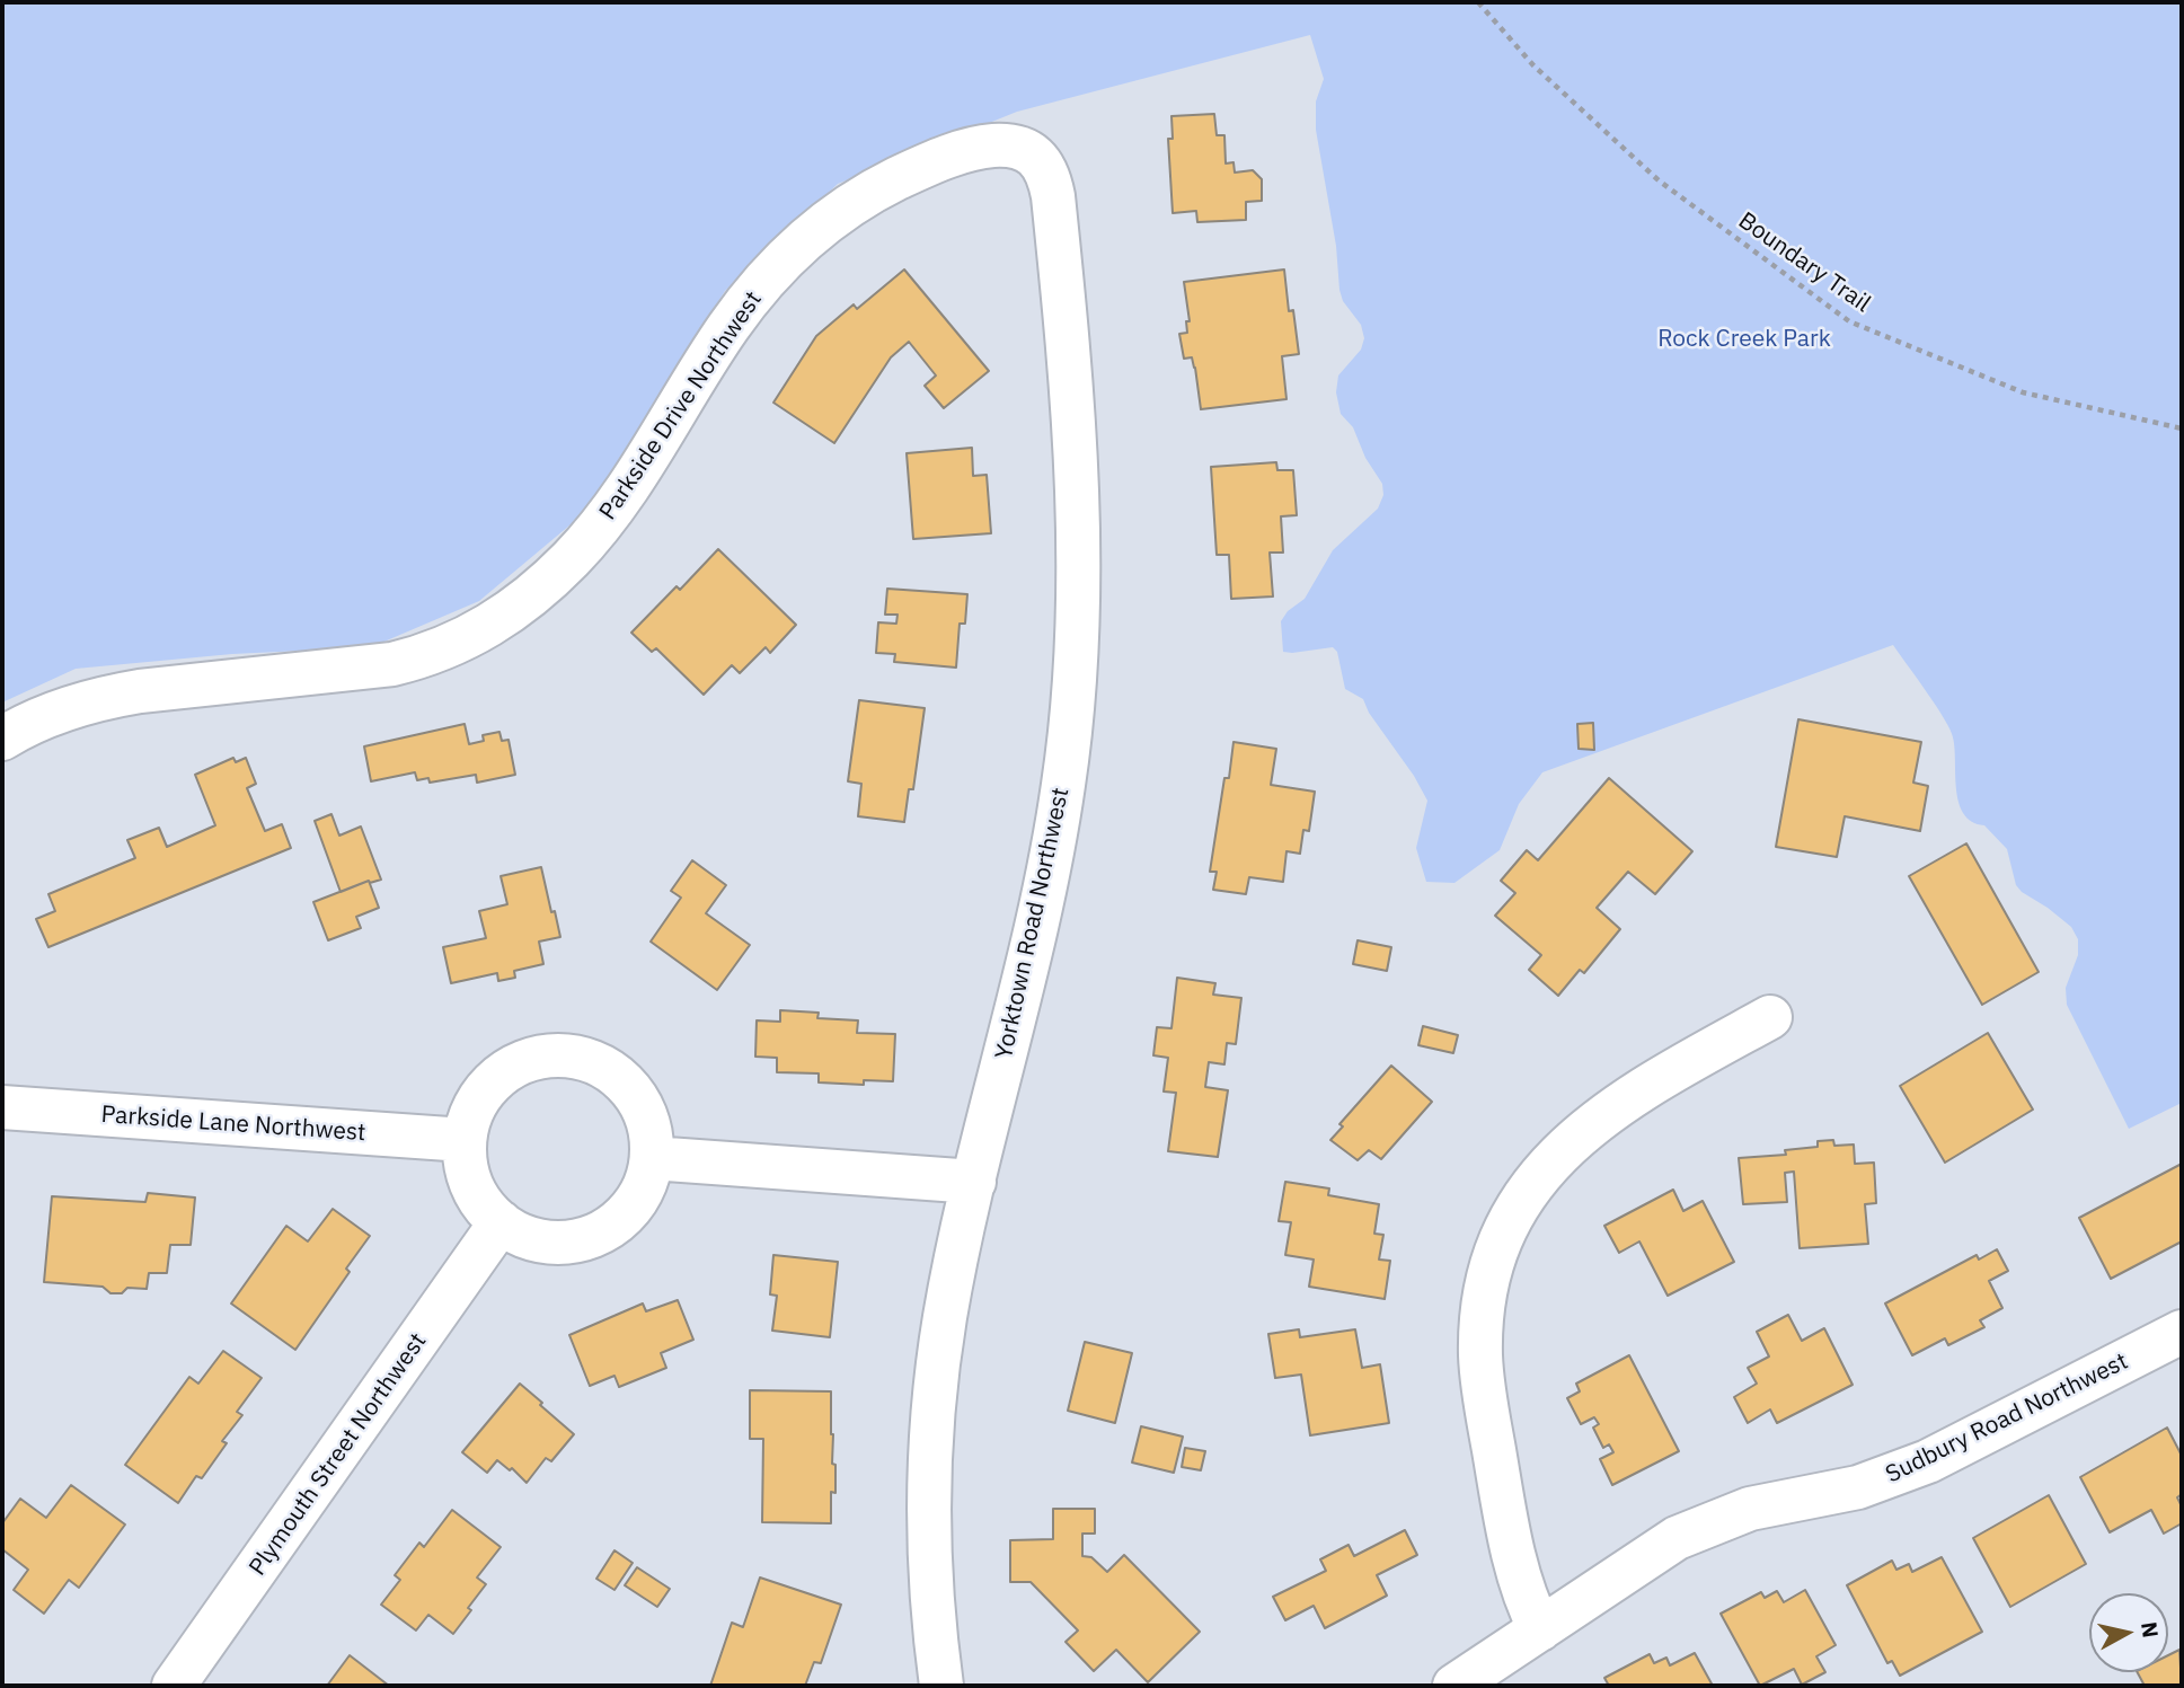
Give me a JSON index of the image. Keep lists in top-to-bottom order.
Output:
{
  "streets": {
    "street": [
      "Parkside Drive Northwest",
      "Yorktown Road Northwest",
      "Parkside Lane Northwest",
      "Sudbury Road Northwest",
      "Plymouth Street Northwest"
    ],
    "path": ["Boundary Trail"]
  },
  "crossings": [
    ["Parkside Drive Northwest", "Yorktown Road Northwest"],
    ["Parkside Lane Northwest", "Plymouth Street Northwest"]
  ],
  "parks": ["Rock Creek Park"],
  "north": "right"
}
